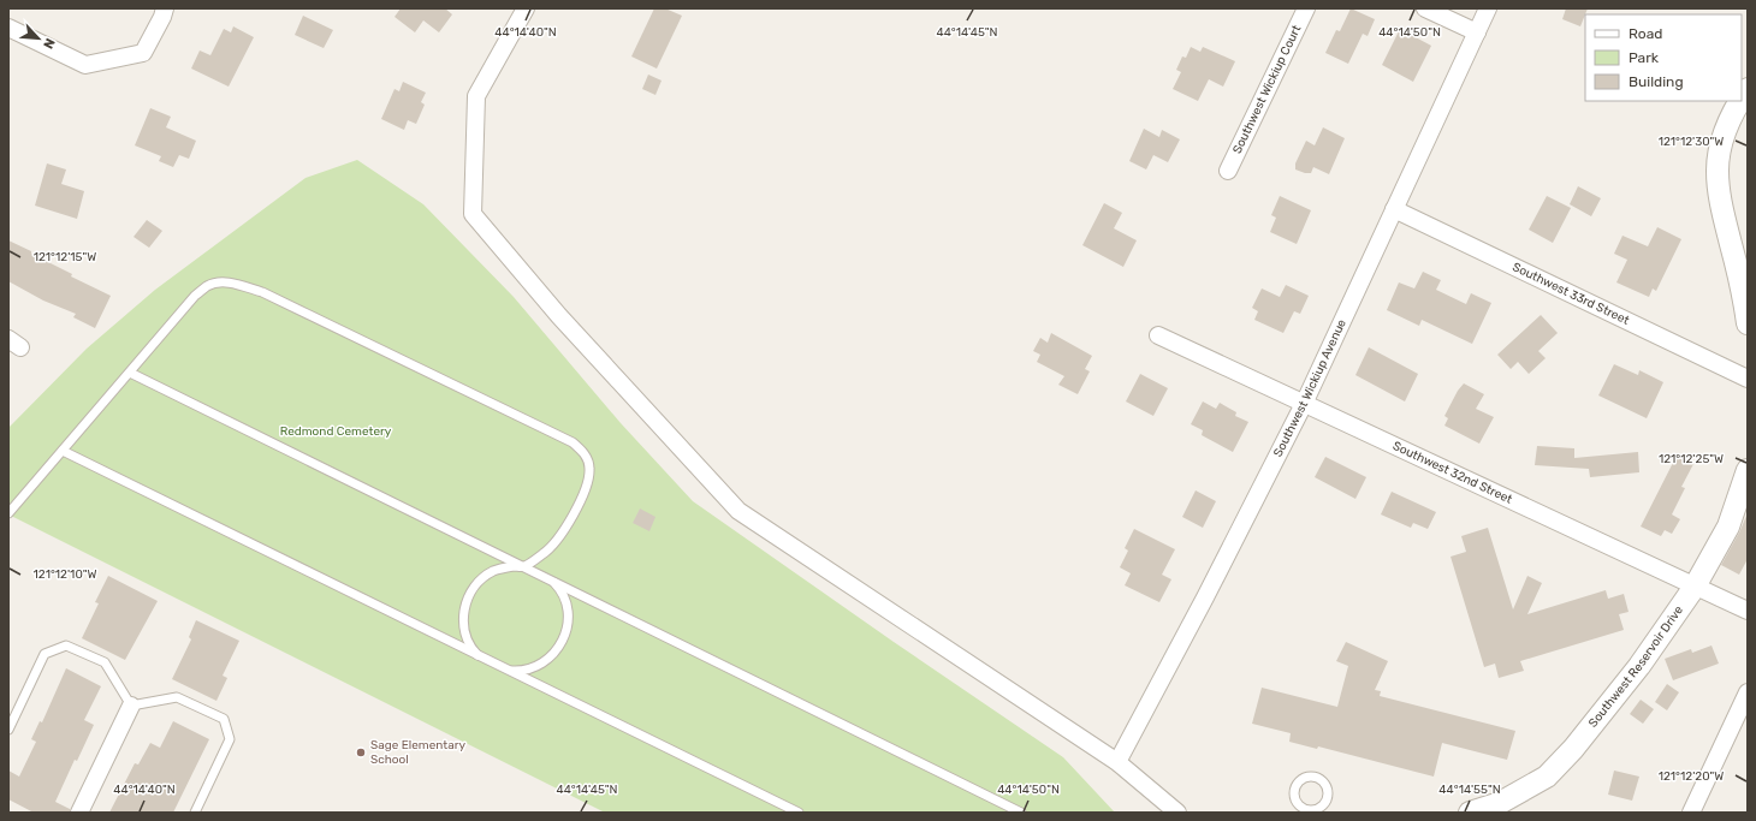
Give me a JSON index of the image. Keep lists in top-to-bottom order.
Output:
{
  "streets": {
    "street": [
      "Southwest Wickiup Court",
      "Southwest 33rd Street",
      "Southwest Wickiup Avenue",
      "Southwest 32nd Street",
      "Southwest Reservoir Drive"
    ]
  },
  "crossings": [
    ["Southwest 33rd Street", "Southwest Wickiup Avenue"],
    ["Southwest Wickiup Avenue", "Southwest 32nd Street"],
    ["Southwest 32nd Street", "Southwest Reservoir Drive"]
  ],
  "parks": ["Redmond Cemetery"],
  "places": ["Sage Elementary School"],
  "legend": ["Road", "Park", "Building"],
  "north": "bottom right",
  "coordinates": [
    "44°14'40\"N",
    "44°14'45\"N",
    "44°14'50\"N",
    "121°12'30\"W",
    "121°12'15\"W",
    "121°12'25\"W",
    "121°12'10\"W",
    "121°12'20\"W",
    "44°14'55\"N"
  ]
}
